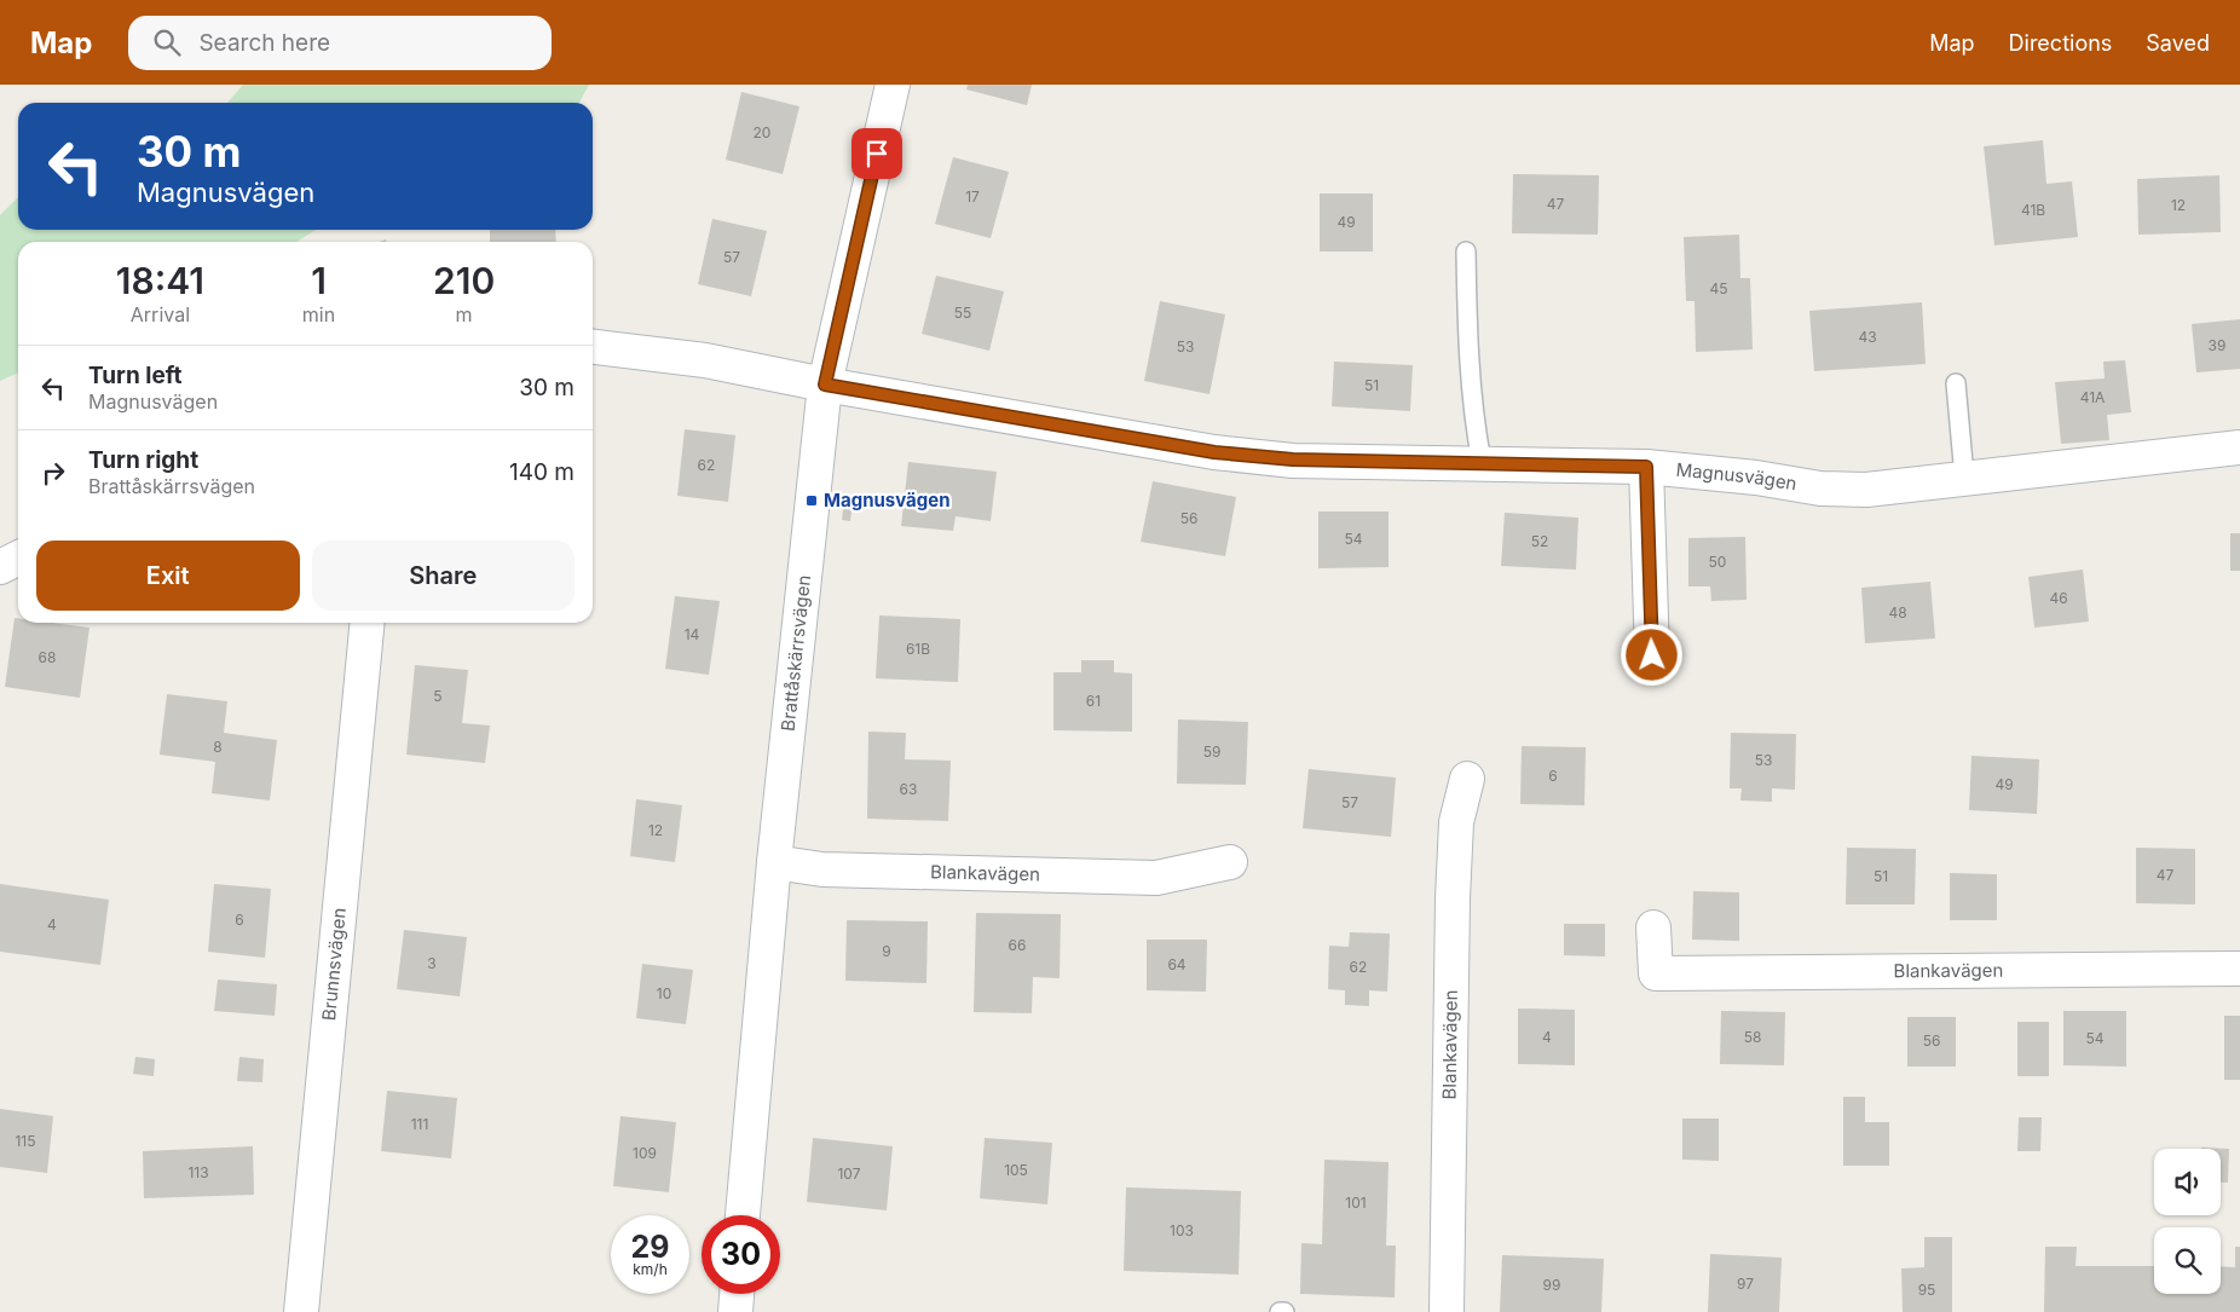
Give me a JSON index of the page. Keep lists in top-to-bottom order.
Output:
{
  "streets": {
    "street": [
      "Magnusvägen",
      "Brattåskärrsvägen",
      "Blankavägen",
      "Brunnsvägen"
    ]
  },
  "crossings": [
    ["Magnusvägen", "Brattåskärrsvägen"],
    ["Brattåskärrsvägen", "Blankavägen"]
  ],
  "places": {
    "transit": ["Magnusvägen"]
  },
  "house_numbers": [
    "20",
    "17",
    "47",
    "12",
    "41B",
    "49",
    "57",
    "45",
    "55",
    "43",
    "39",
    "53",
    "51",
    "41A",
    "62",
    "56",
    "54",
    "52",
    "50",
    "46",
    "48",
    "14",
    "61B",
    "68",
    "5",
    "61",
    "8",
    "59",
    "53",
    "6",
    "49",
    "63",
    "57",
    "12",
    "47",
    "51",
    "6",
    "4",
    "66",
    "9",
    "3",
    "64",
    "62",
    "10",
    "4",
    "58",
    "54",
    "56",
    "111",
    "115",
    "109",
    "105",
    "113",
    "107",
    "101",
    "103",
    "97",
    "99",
    "95"
  ],
  "page": {
    "header": "Map",
    "search": "Search here",
    "nav": ["Map", "Directions", "Saved"],
    "turn": ["30 m", "Magnusvägen"],
    "eta": [
      "18:41",
      "Arrival",
      "1",
      "min",
      "210",
      "m"
    ],
    "list": [
      {
        "name": "Turn left",
        "note": "Magnusvägen",
        "value": "30 m"
      },
      {
        "name": "Turn right",
        "note": "Brattåskärrsvägen",
        "value": "140 m"
      }
    ],
    "buttons": ["Exit", "Share"],
    "speed": "29 km/h",
    "limit": "30"
  }
}
